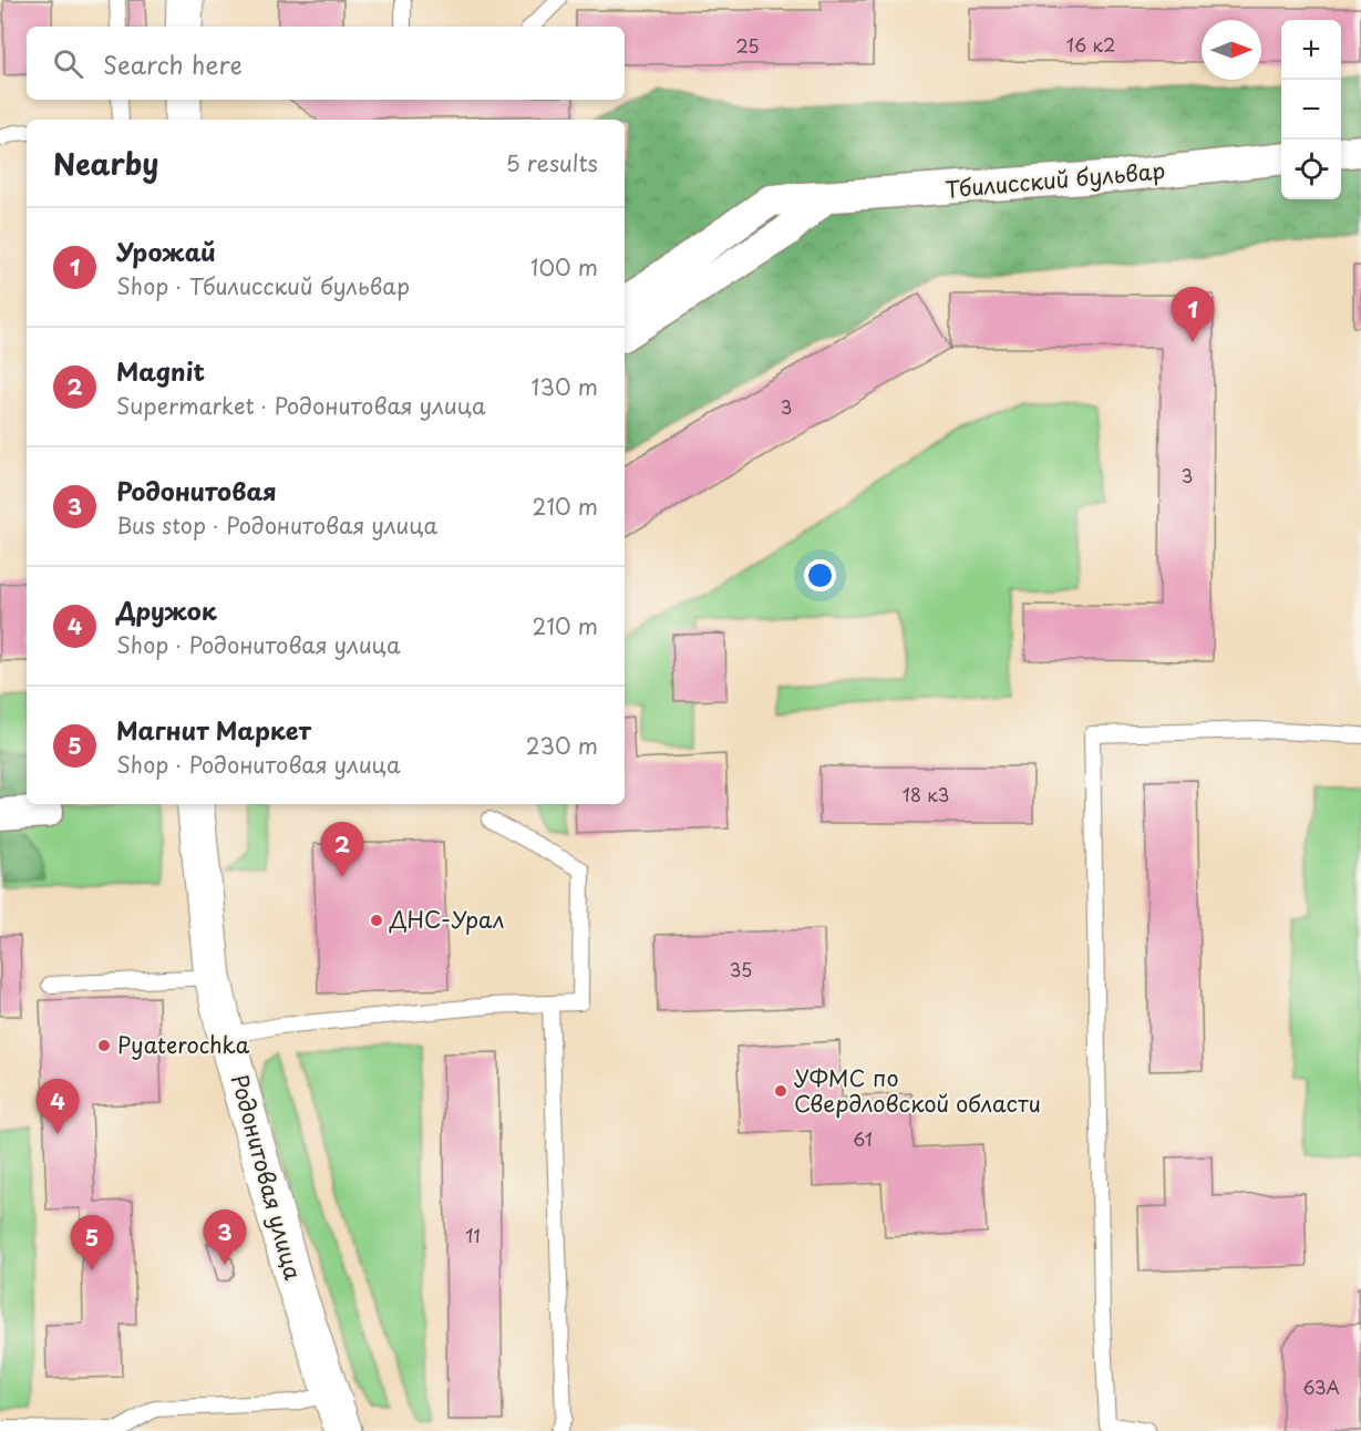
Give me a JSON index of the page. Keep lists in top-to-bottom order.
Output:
{
  "streets": {
    "street": ["Тбилисский бульвар", "Родонитовая улица"]
  },
  "places": ["ДНС-Урал", "Pyaterochka", "УФМС по Свердловской области"],
  "house_numbers": [
    "16 к2",
    "25",
    "3",
    "3",
    "18 к3",
    "35",
    "61",
    "11",
    "63А"
  ],
  "north": "right",
  "page": {
    "map_buttons": ["+", "−"],
    "search": "Search here",
    "heading": ["Nearby", "5 results"],
    "list": [
      {
        "mark": "1",
        "name": "Урожай",
        "note": "Shop · Тбилисский бульвар",
        "value": "100 m"
      },
      {
        "mark": "2",
        "name": "Magnit",
        "note": "Supermarket · Родонитовая улица",
        "value": "130 m"
      },
      {
        "mark": "3",
        "name": "Родонитовая",
        "note": "Bus stop · Родонитовая улица",
        "value": "210 m"
      },
      {
        "mark": "4",
        "name": "Дружок",
        "note": "Shop · Родонитовая улица",
        "value": "210 m"
      },
      {
        "mark": "5",
        "name": "Магнит Маркет",
        "note": "Shop · Родонитовая улица",
        "value": "230 m"
      }
    ],
    "pins": [
      "1",
      "2",
      "4",
      "3",
      "5"
    ]
  }
}
